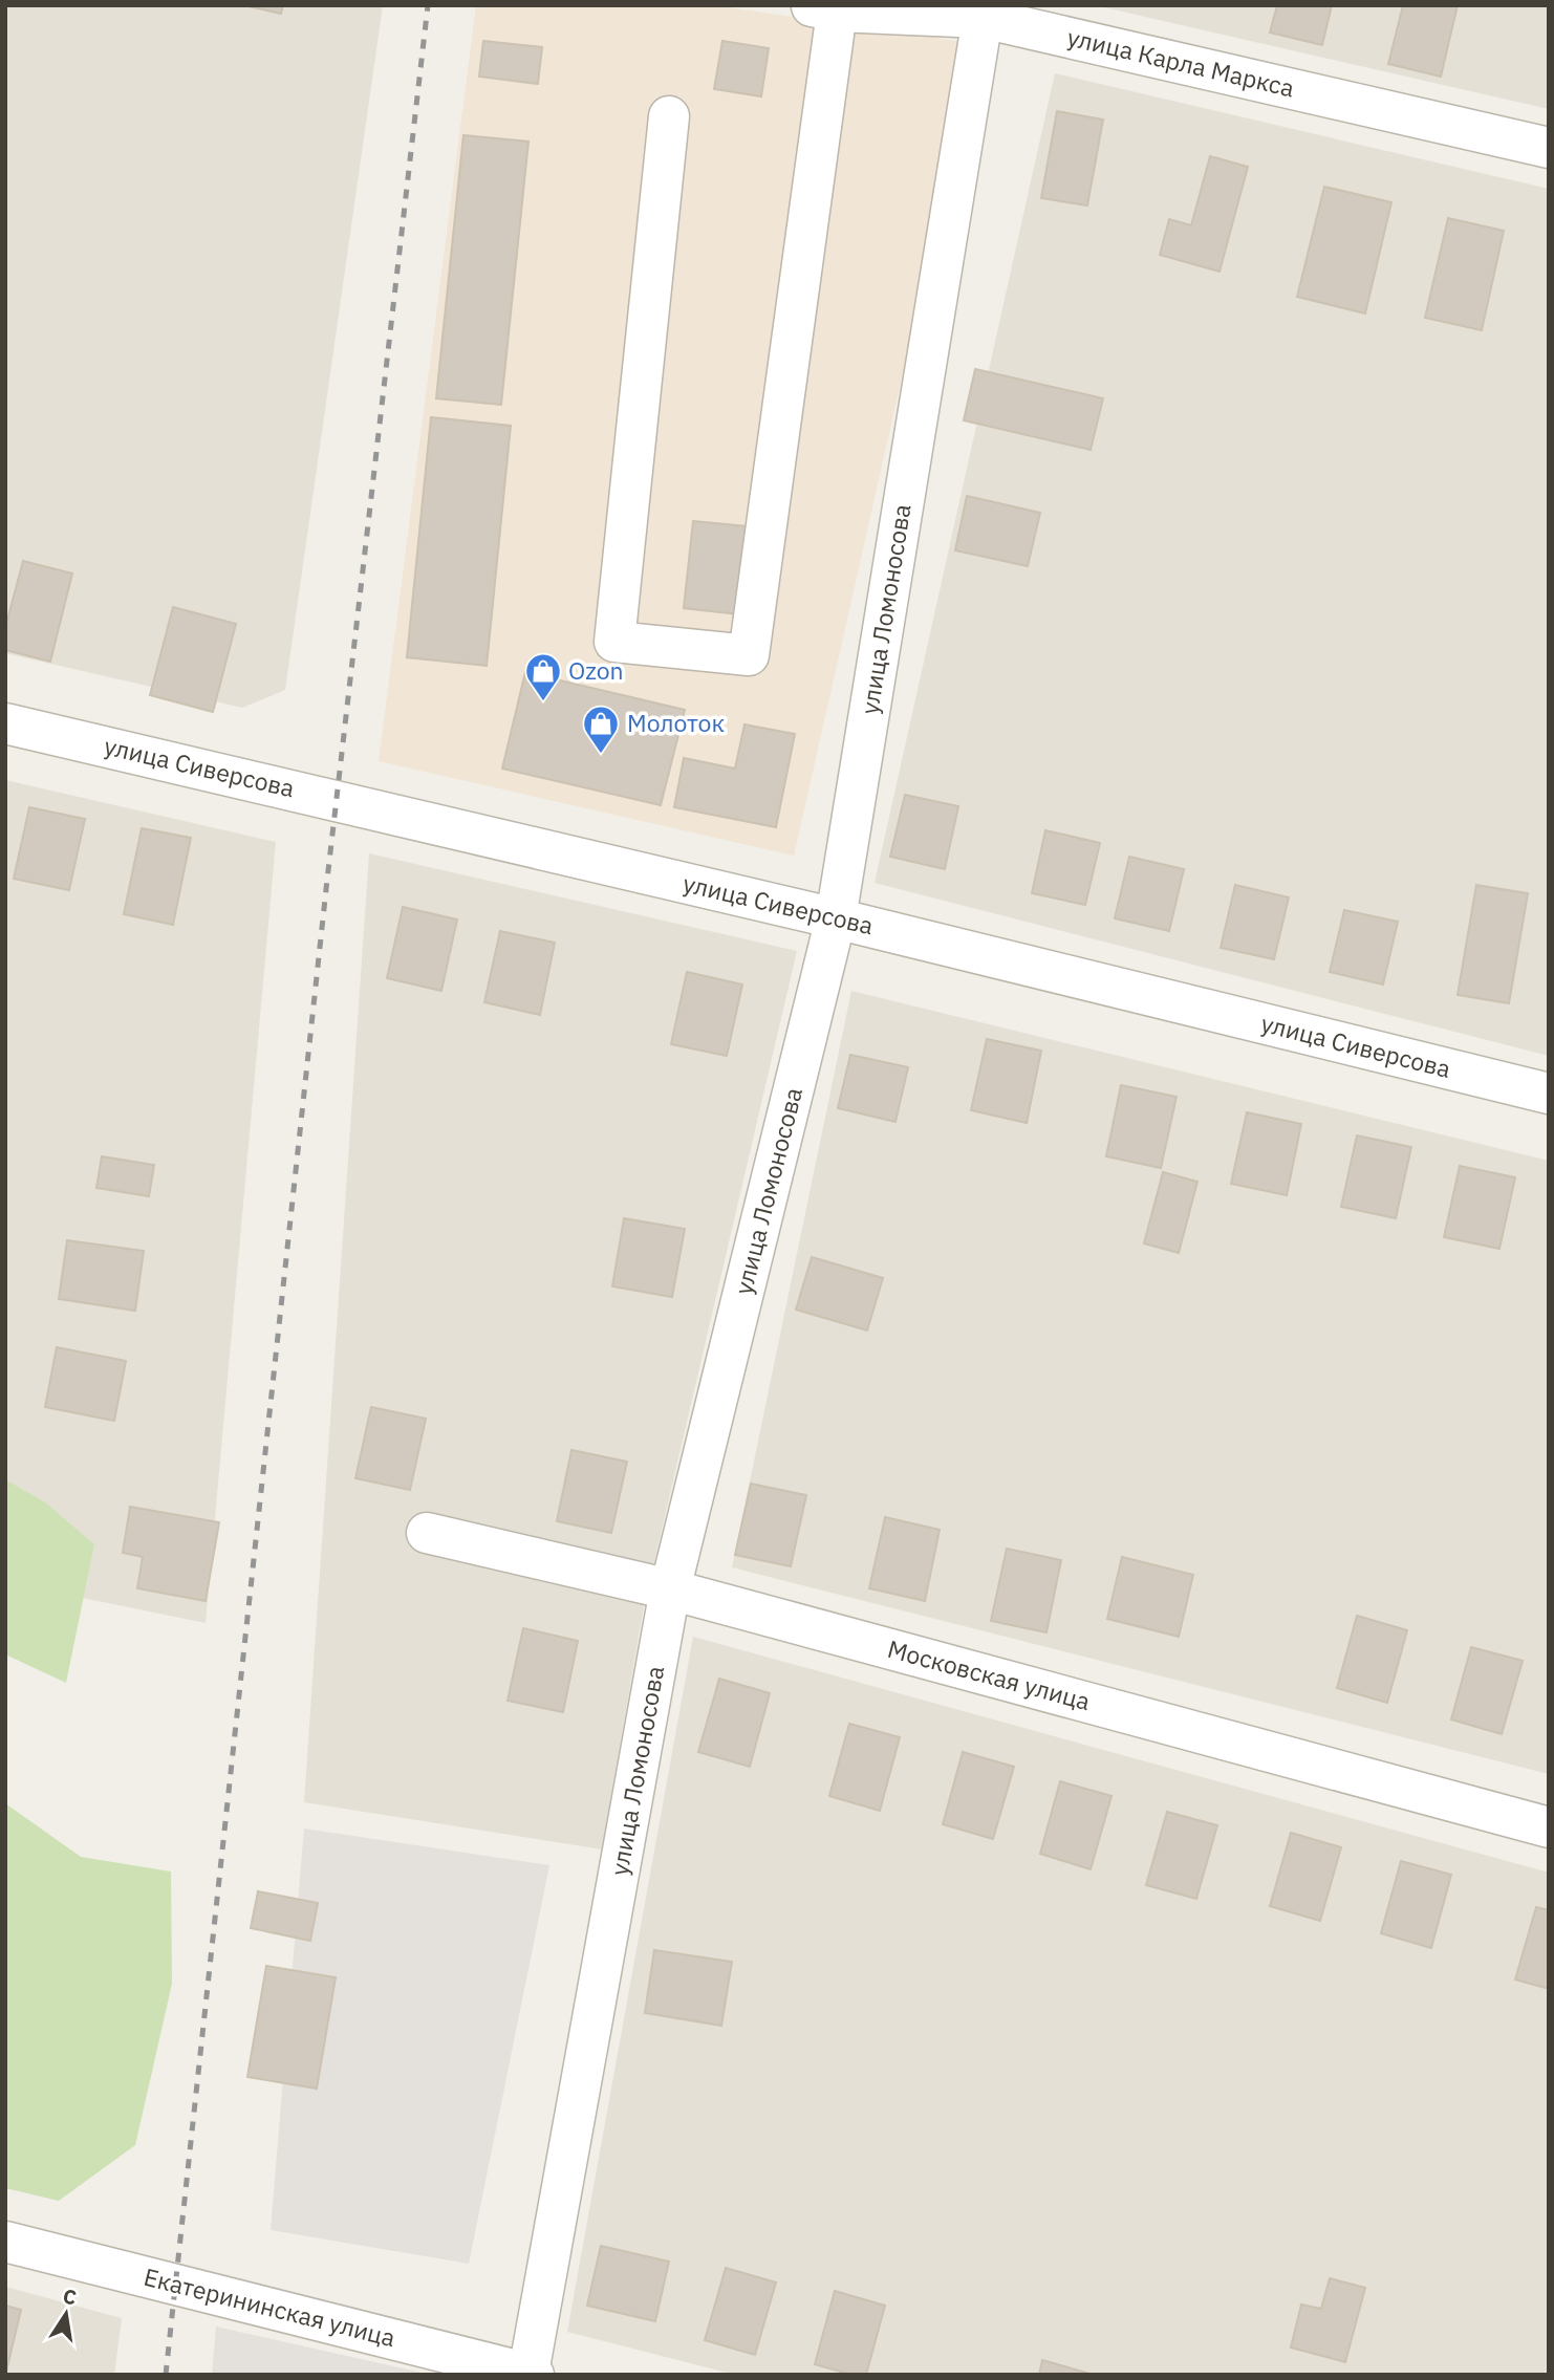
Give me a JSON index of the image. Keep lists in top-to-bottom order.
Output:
{
  "streets": {
    "street": [
      "улица Карла Маркса",
      "улица Ломоносова",
      "улица Сиверсова",
      "Московская улица",
      "Екатерининская улица"
    ]
  },
  "crossings": [
    ["улица Карла Маркса", "улица Ломоносова"],
    ["улица Ломоносова", "улица Сиверсова"],
    ["улица Ломоносова", "Московская улица"],
    ["улица Ломоносова", "Екатерининская улица"]
  ],
  "places": {
    "shop": ["Ozon", "Молоток"]
  },
  "north": "top"
}
